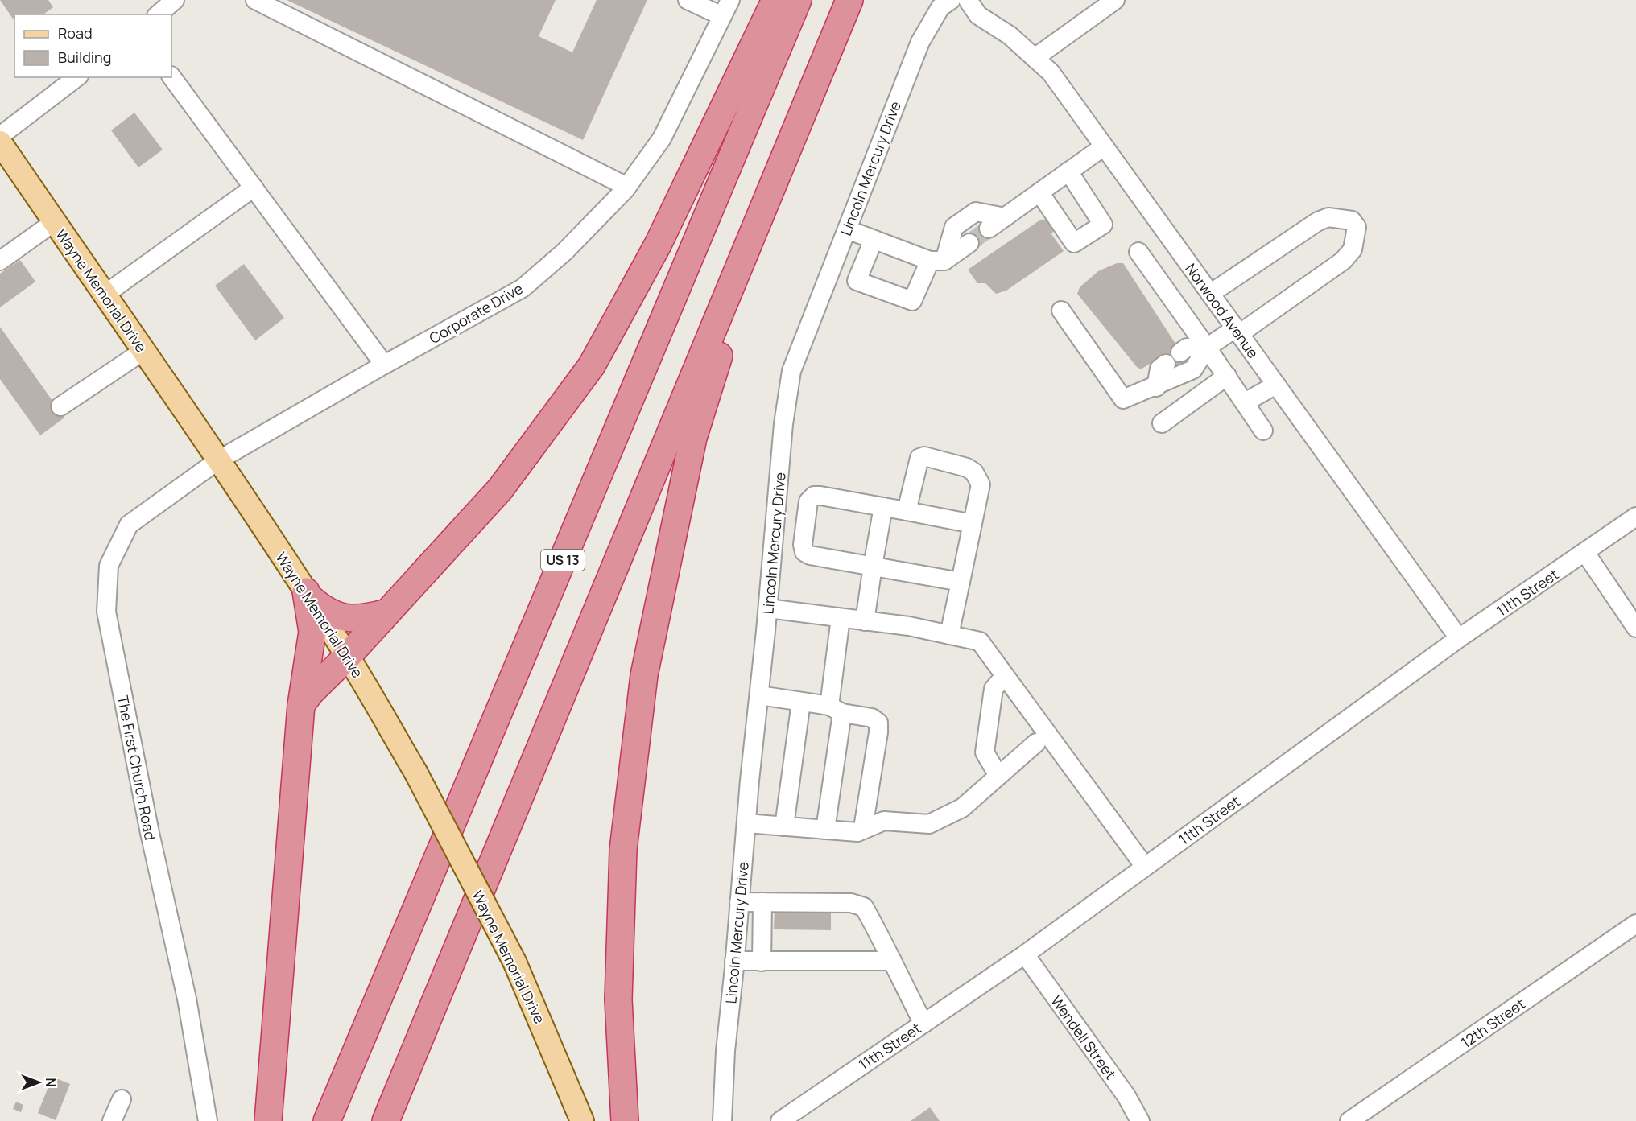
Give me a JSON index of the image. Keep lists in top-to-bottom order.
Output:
{
  "streets": {
    "highway": ["US 13"],
    "main road": ["Wayne Memorial Drive"],
    "street": [
      "Lincoln Mercury Drive",
      "Norwood Avenue",
      "Corporate Drive",
      "11th Street",
      "The First Church Road",
      "12th Street",
      "Wendell Street"
    ]
  },
  "crossings": [
    ["Wayne Memorial Drive", "Corporate Drive"],
    ["Wayne Memorial Drive", "The First Church Road"],
    ["Norwood Avenue", "11th Street"],
    ["Corporate Drive", "The First Church Road"],
    ["11th Street", "Wendell Street"]
  ],
  "legend": ["Road", "Building"],
  "north": "right"
}
